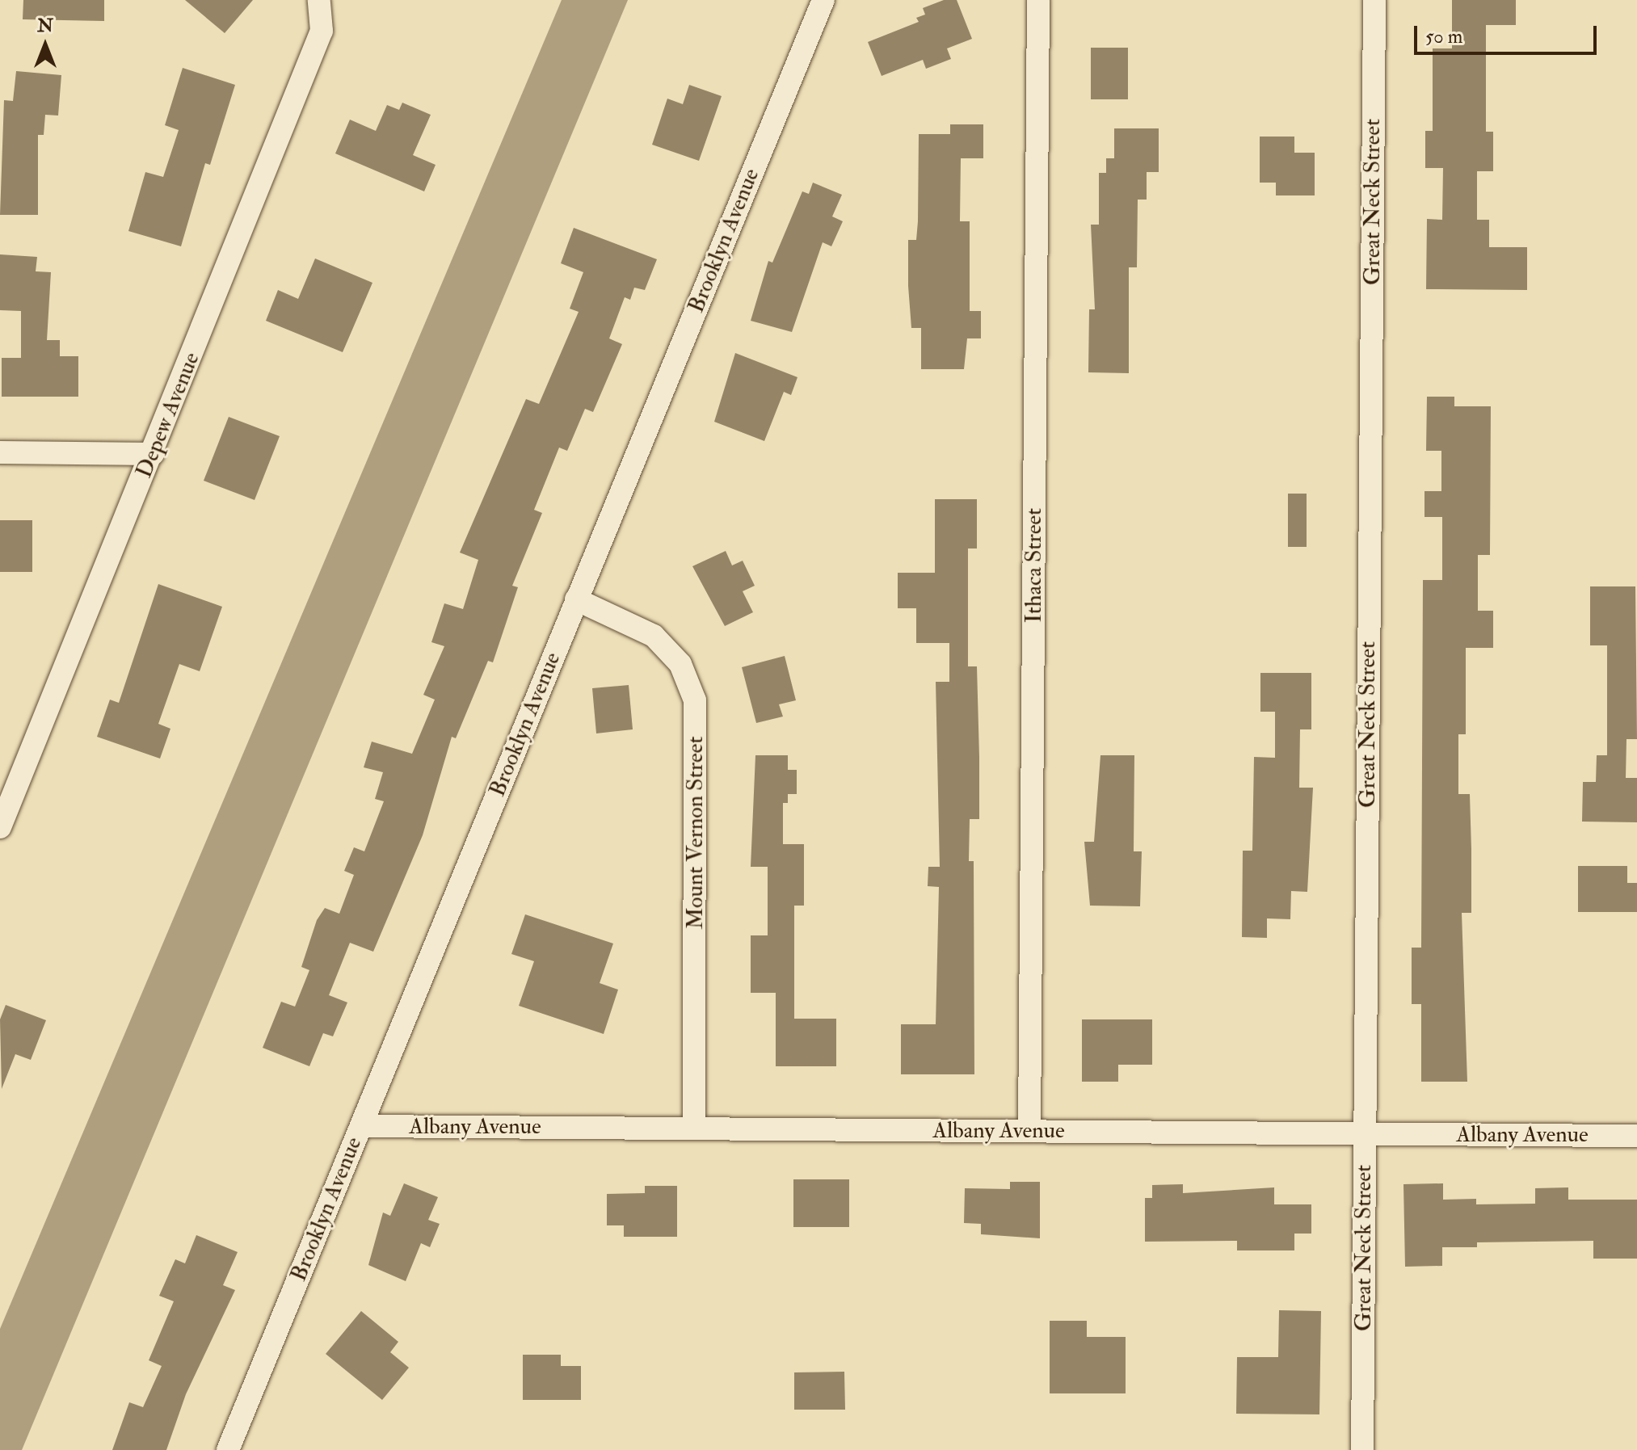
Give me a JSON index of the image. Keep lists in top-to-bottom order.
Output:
{
  "streets": {
    "street": [
      "Great Neck Street",
      "Brooklyn Avenue",
      "Depew Avenue",
      "Ithaca Street",
      "Mount Vernon Street",
      "Albany Avenue"
    ]
  },
  "crossings": [
    ["Great Neck Street", "Albany Avenue"],
    ["Brooklyn Avenue", "Mount Vernon Street"],
    ["Brooklyn Avenue", "Albany Avenue"],
    ["Ithaca Street", "Albany Avenue"],
    ["Mount Vernon Street", "Albany Avenue"]
  ],
  "scale_bar": "50 m",
  "north": "top"
}
